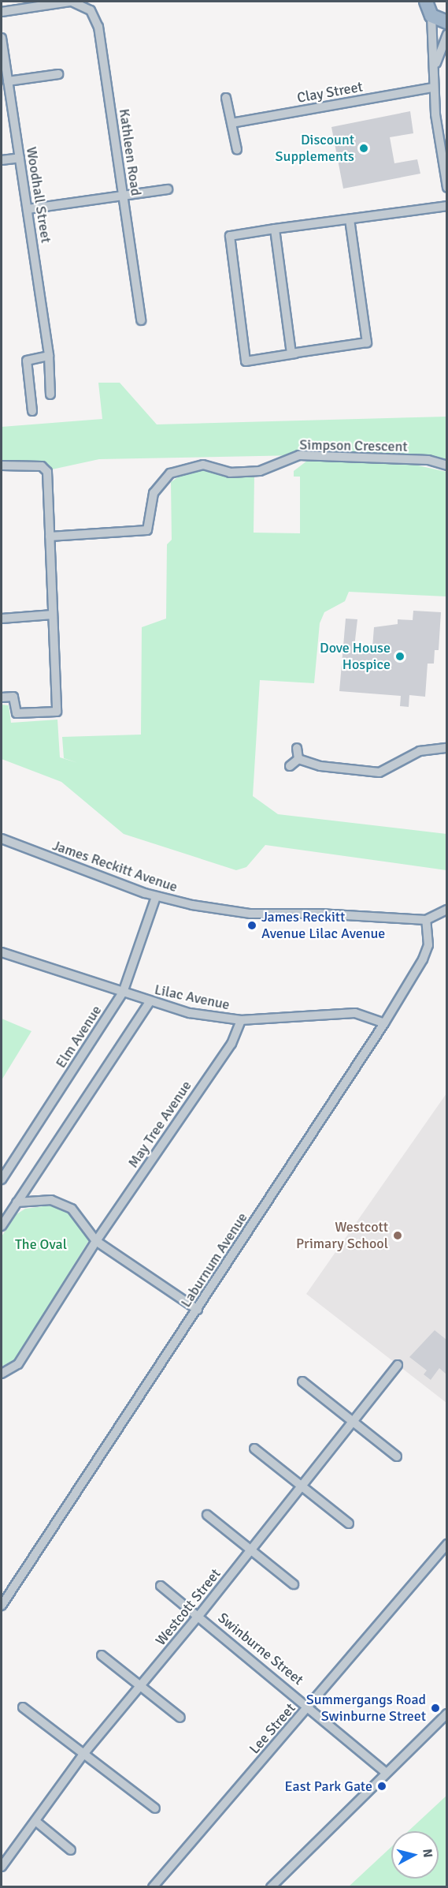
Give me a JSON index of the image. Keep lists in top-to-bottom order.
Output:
{
  "streets": {
    "street": [
      "Clay Street",
      "Kathleen Road",
      "Woodhall Street",
      "Simpson Crescent",
      "James Reckitt Avenue",
      "Lilac Avenue",
      "Elm Avenue",
      "May Tree Avenue",
      "Laburnum Avenue",
      "Westcott Street",
      "Swinburne Street",
      "Lee Street"
    ]
  },
  "crossings": [
    ["James Reckitt Avenue", "Elm Avenue"],
    ["James Reckitt Avenue", "Laburnum Avenue"],
    ["Lilac Avenue", "Elm Avenue"],
    ["Lilac Avenue", "May Tree Avenue"],
    ["Lilac Avenue", "Laburnum Avenue"],
    ["Westcott Street", "Swinburne Street"],
    ["Swinburne Street", "Lee Street"]
  ],
  "parks": ["The Oval"],
  "places": [
    "Discount Supplements",
    "Dove House Hospice",
    "James Reckitt Avenue Lilac Avenue",
    "Westcott Primary School",
    "Summergangs Road Swinburne Street",
    "East Park Gate"
  ],
  "north": "right"
}
